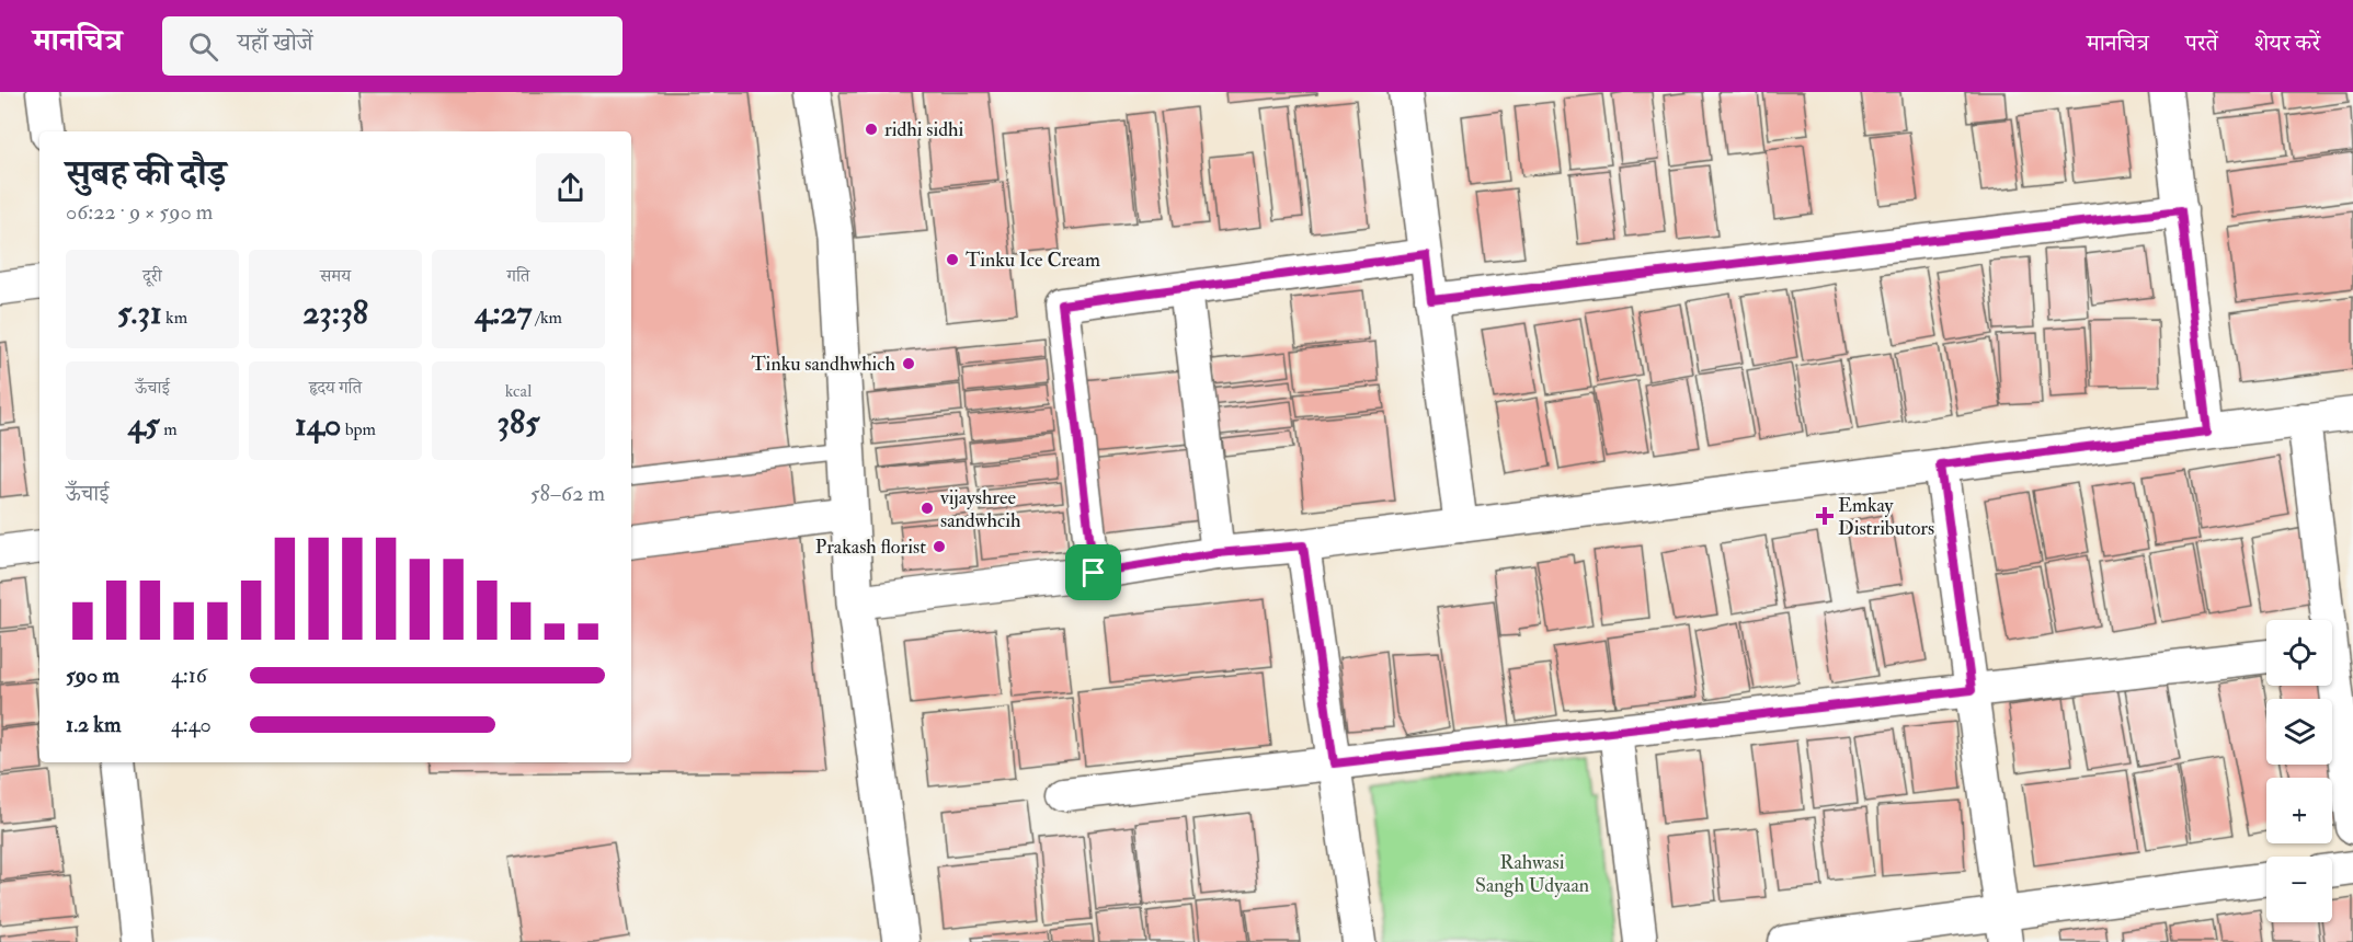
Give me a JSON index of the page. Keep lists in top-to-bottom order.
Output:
{
  "parks": ["Rahwasi Sangh Udyaan"],
  "places": {
    "other": [
      "ridhi sidhi",
      "Tinku Ice Cream",
      "Tinku sandhwhich",
      "vijayshree sandwhcih",
      "Prakash florist"
    ],
    "health": ["Emkay Distributors"]
  },
  "page": {
    "header": "मानचित्र",
    "search": "यहाँ खोजें",
    "nav": ["मानचित्र", "परतें", "शेयर करें"],
    "heading": ["सुबह की दौड़", "06:22 · 9 × 590 m"],
    "stats": [
      ["दूरी", "5.31 km"],
      ["समय", "23:38"],
      ["गति", "4:27 /km"],
      ["ऊँचाई", "45 m"],
      ["हृदय गति", "140 bpm"],
      ["kcal", "385"]
    ],
    "chart": ["ऊँचाई", "58–62 m"],
    "map_buttons": ["+", "−"],
    "list": [
      {
        "name": "590 m",
        "note": "4:16"
      },
      {
        "name": "1.2 km",
        "note": "4:40"
      }
    ]
  }
}
